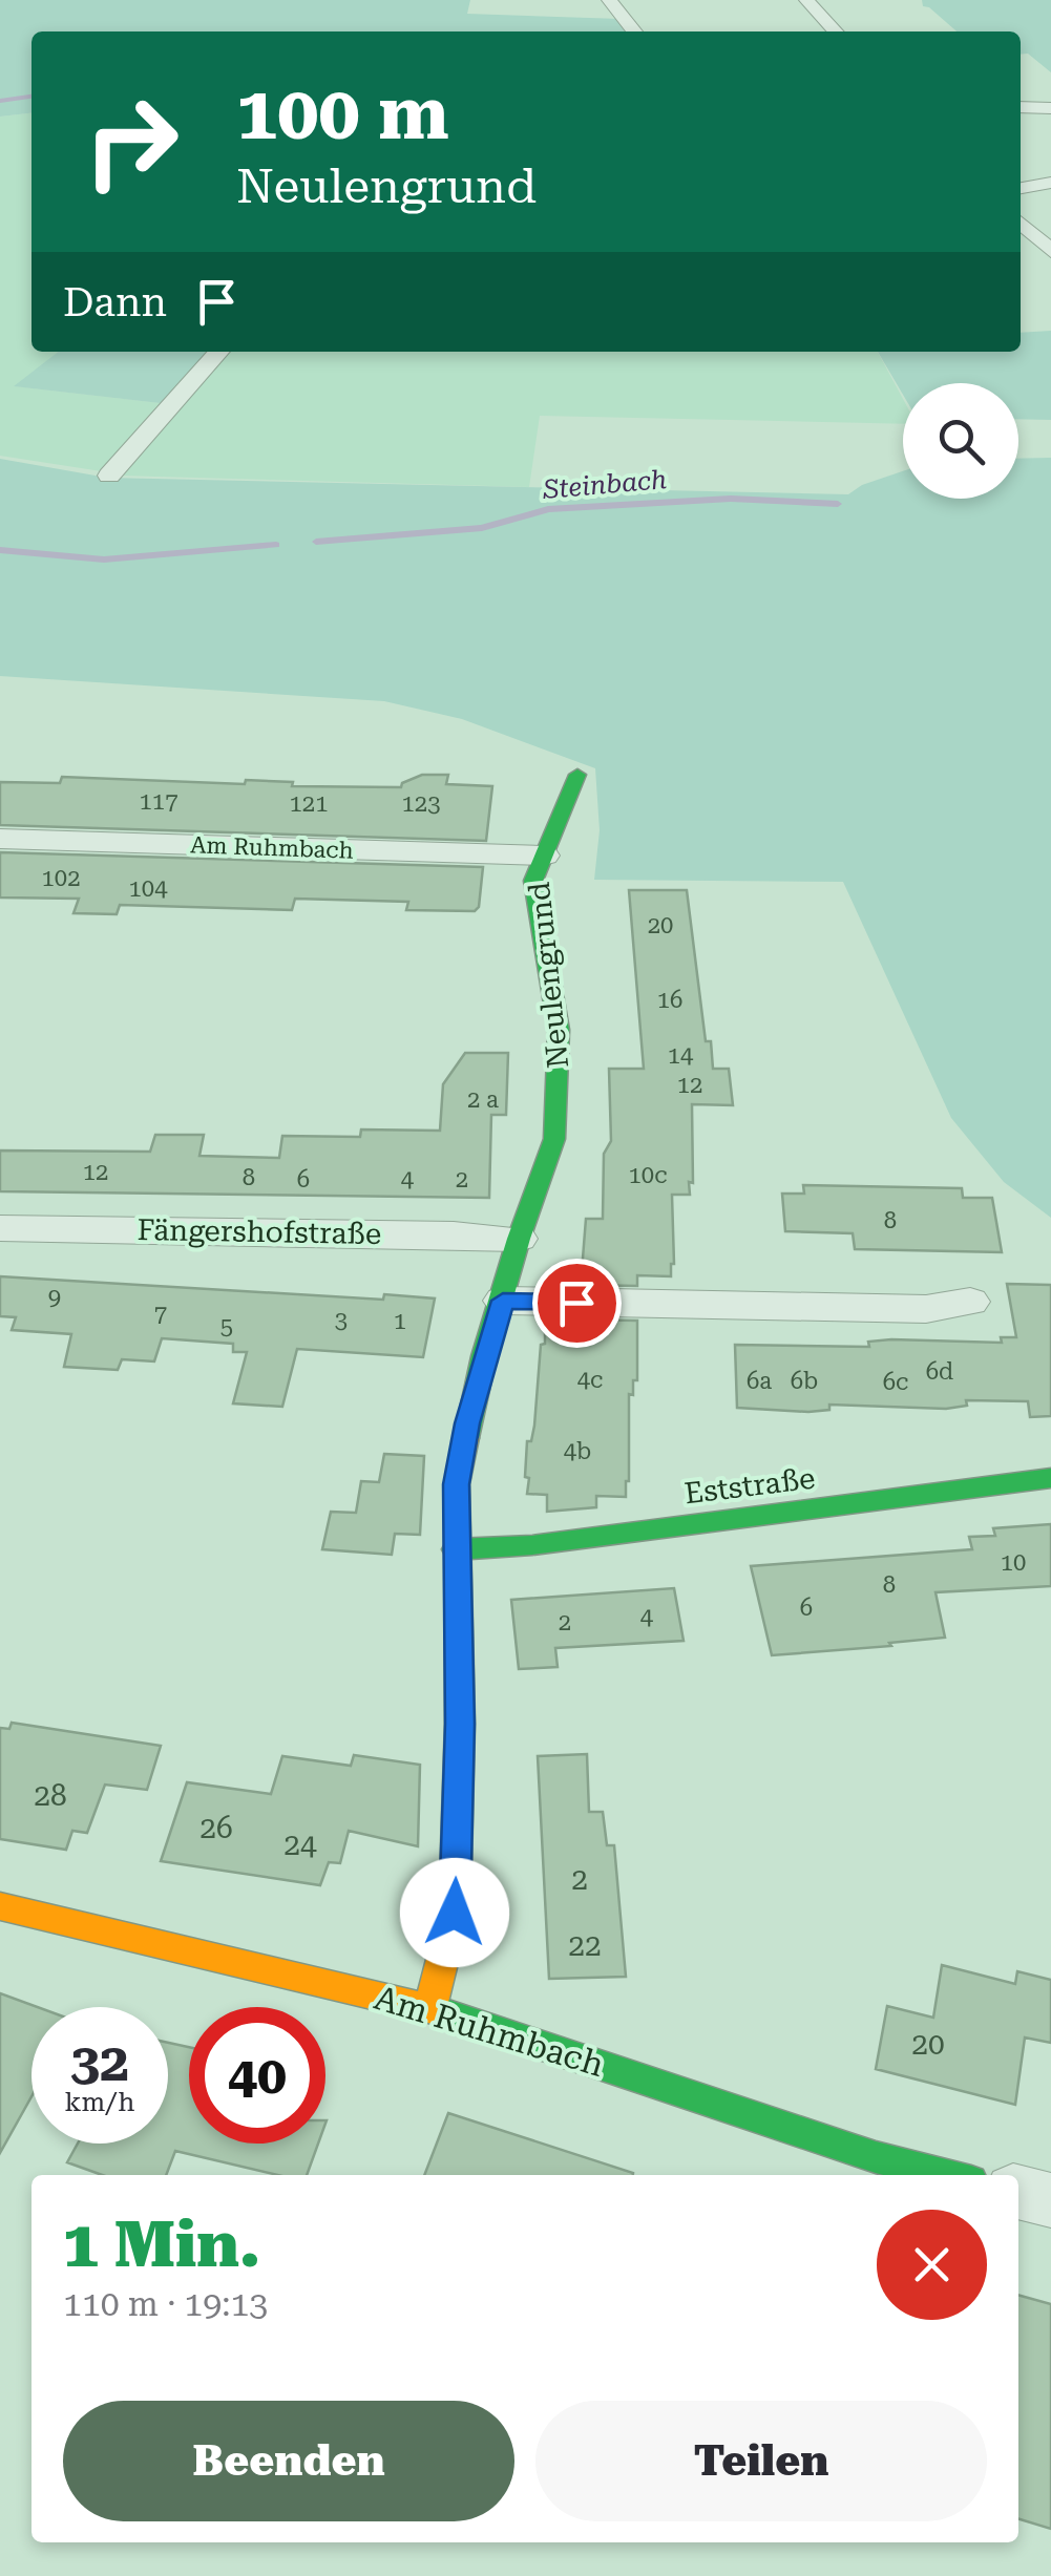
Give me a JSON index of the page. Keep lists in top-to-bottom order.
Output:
{
  "streets": {
    "street": [
      "Am Ruhmbach",
      "Neulengrund",
      "Fängershofstraße",
      "Eststraße"
    ]
  },
  "crossings": [
    ["Am Ruhmbach", "Neulengrund"],
    ["Neulengrund", "Fängershofstraße"],
    ["Neulengrund", "Eststraße"]
  ],
  "water": ["Steinbach"],
  "house_numbers": [
    "117",
    "121",
    "123",
    "102",
    "104",
    "20",
    "16",
    "14",
    "12",
    "2 a",
    "12",
    "10c",
    "8",
    "6",
    "4",
    "2",
    "8",
    "9",
    "7",
    "3",
    "1",
    "5",
    "6d",
    "4c",
    "6a",
    "6b",
    "6c",
    "4b",
    "10",
    "8",
    "6",
    "4",
    "2",
    "28",
    "26",
    "24",
    "2",
    "22",
    "20"
  ],
  "page": {
    "turn": ["100 m", "Neulengrund"],
    "then": "Dann",
    "speed": "32 km/h",
    "limit": "40",
    "heading": ["1 Min.", "110 m · 19:13"],
    "buttons": ["Beenden", "Teilen"]
  }
}
